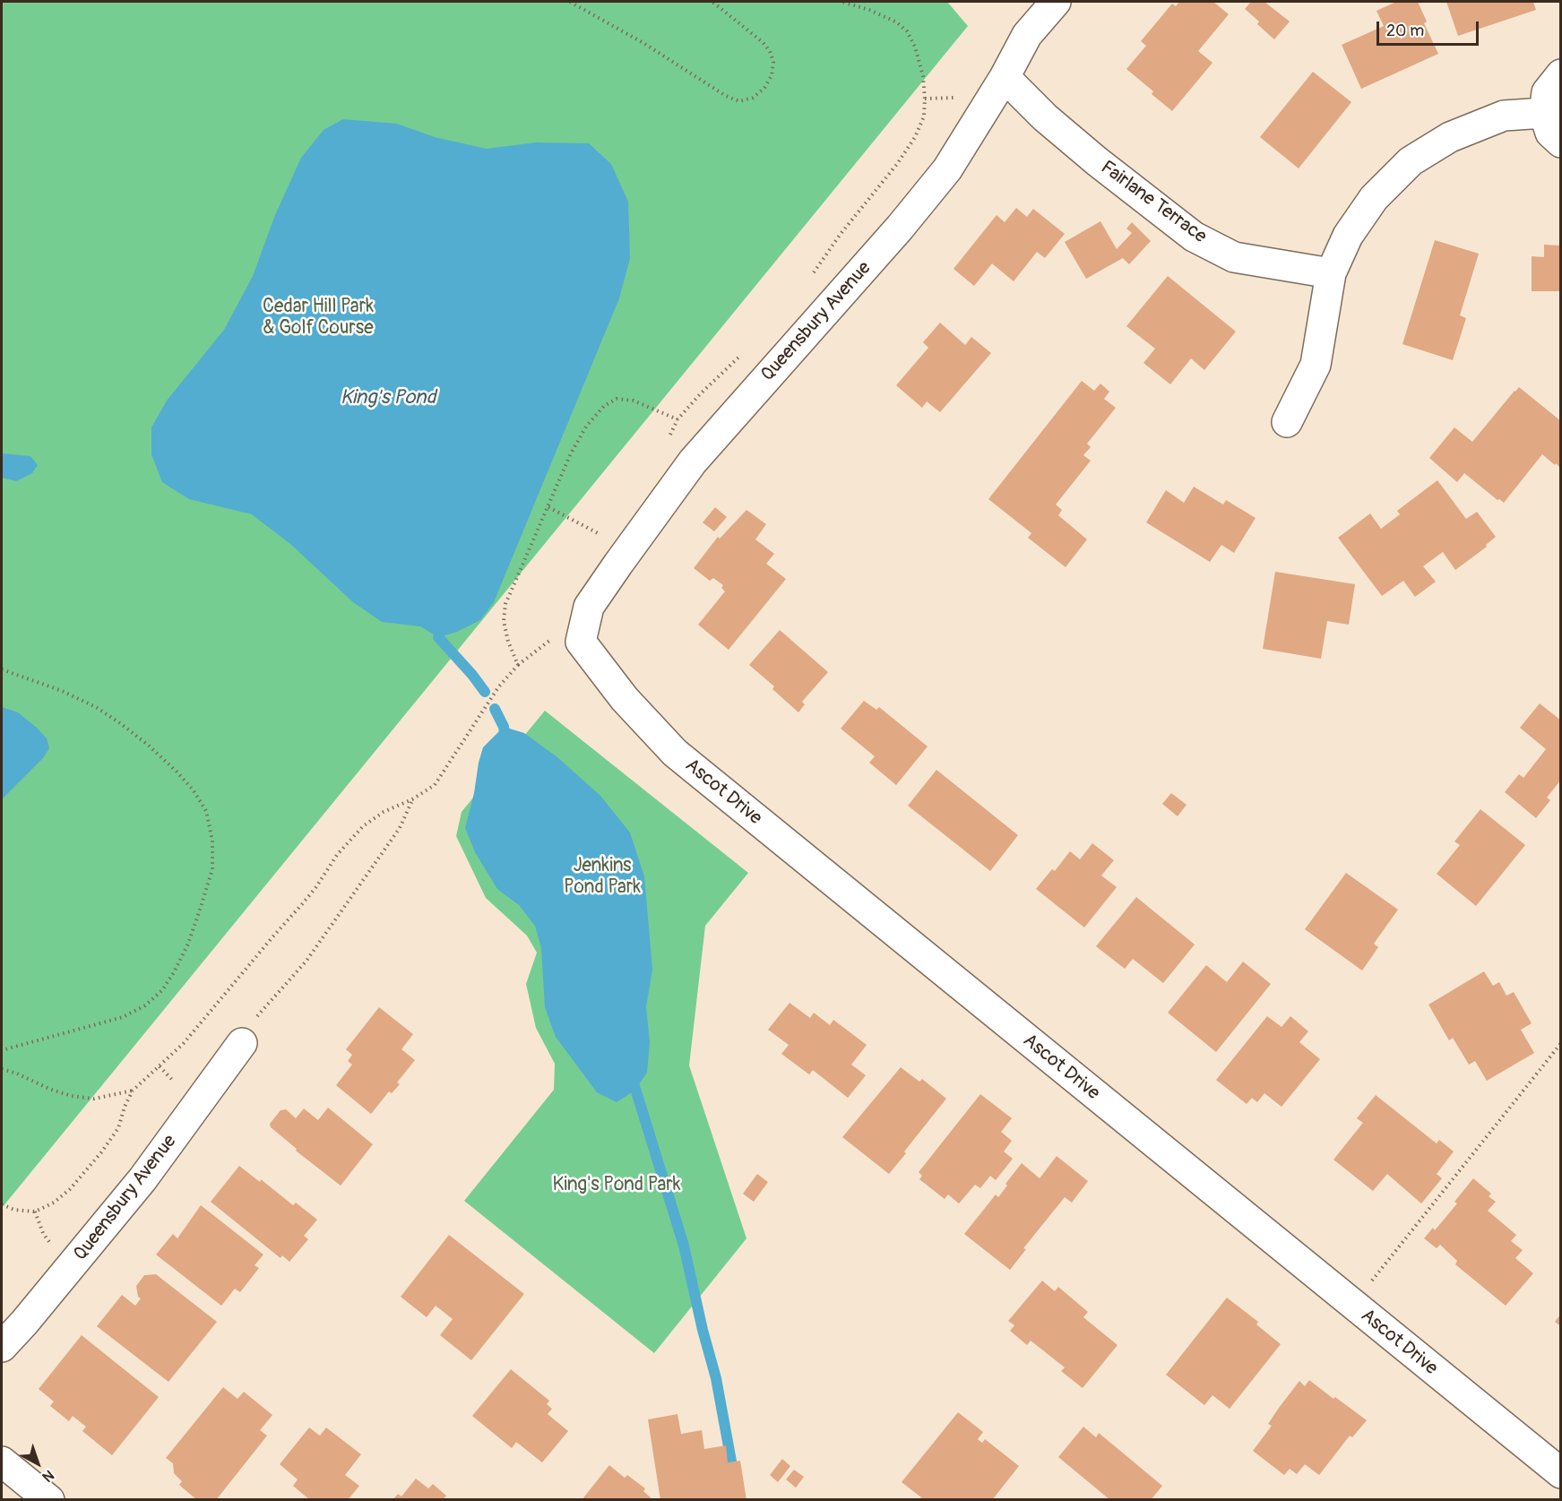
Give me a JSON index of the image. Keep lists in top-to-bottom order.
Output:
{
  "streets": {
    "street": ["Fairlane Terrace", "Queensbury Avenue", "Ascot Drive"]
  },
  "crossings": [
    ["Fairlane Terrace", "Queensbury Avenue"],
    ["Queensbury Avenue", "Ascot Drive"]
  ],
  "water": ["King's Pond"],
  "parks": ["Cedar Hill Park & Golf Course", "Jenkins Pond Park", "King's Pond Park"],
  "scale_bar": "20 m",
  "north": "bottom right"
}
